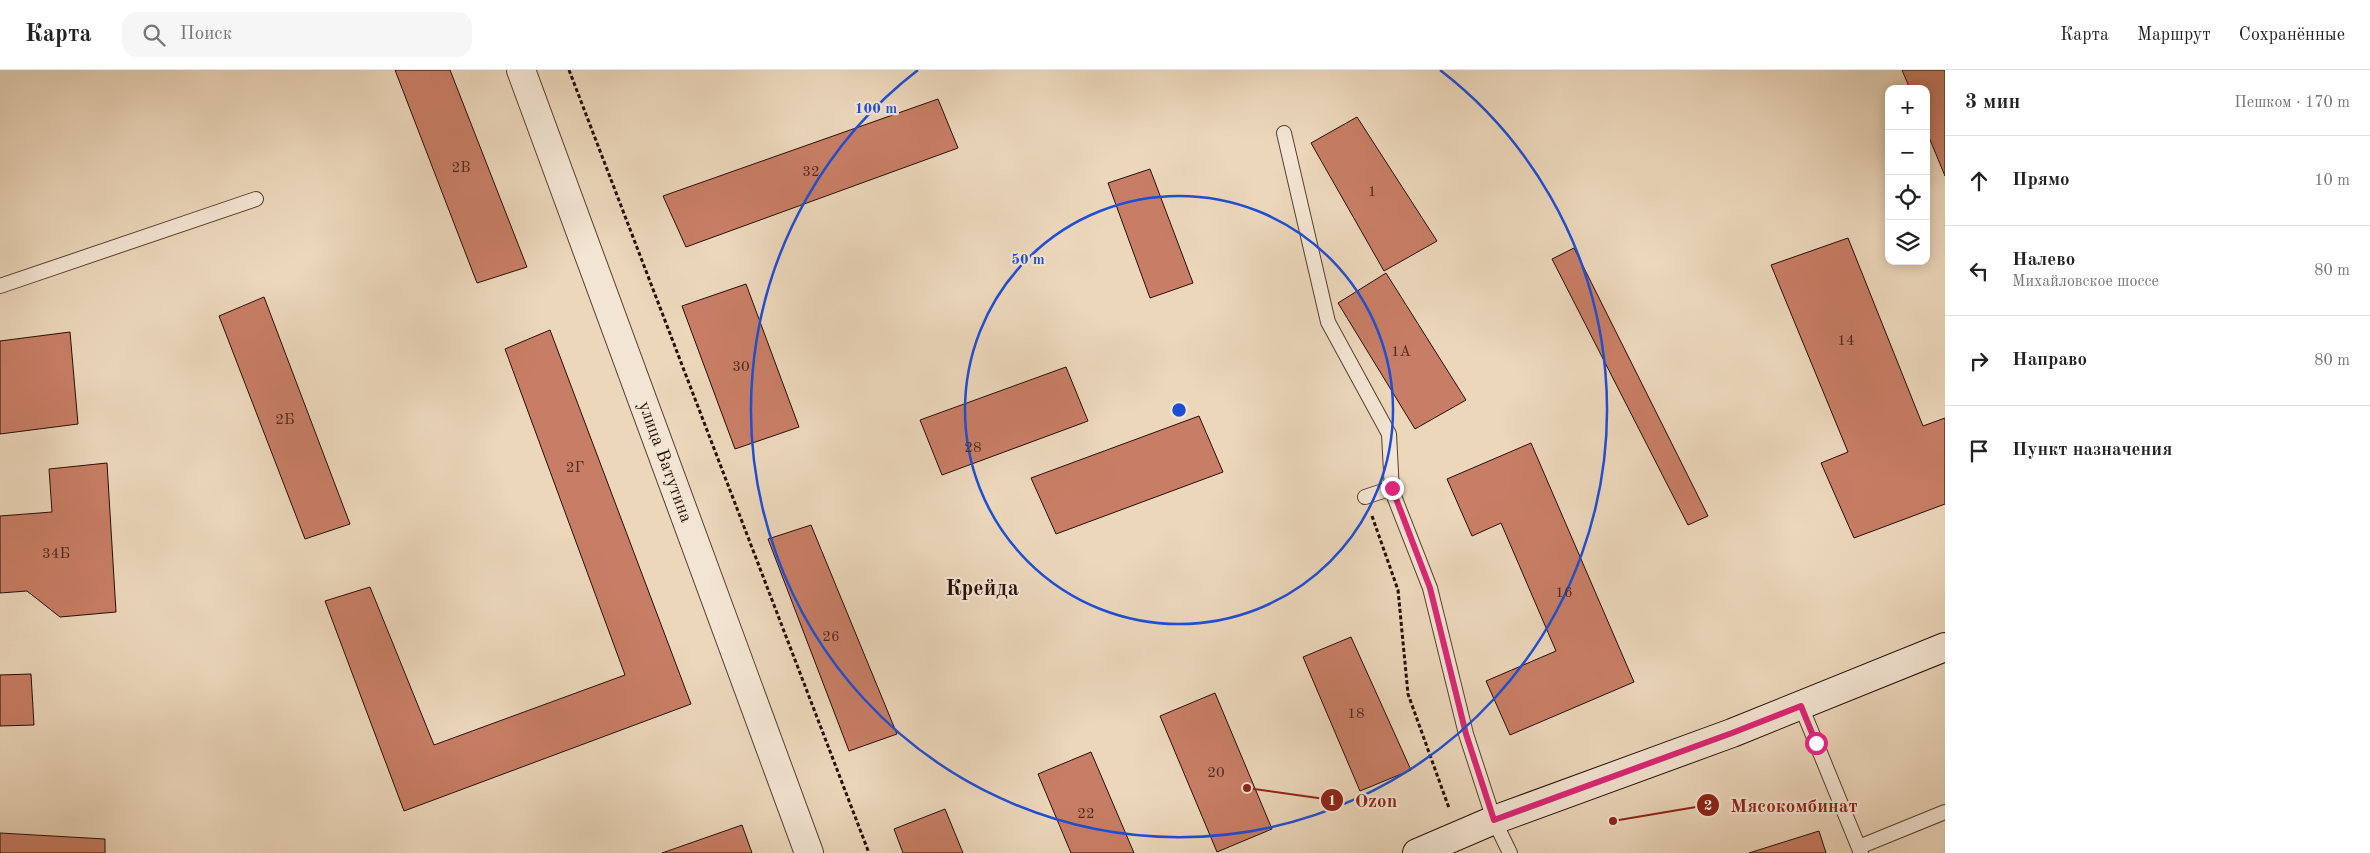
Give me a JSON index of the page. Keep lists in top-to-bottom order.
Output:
{
  "streets": {
    "street": ["улица Ватутина"]
  },
  "districts": ["Крейда"],
  "places": ["Ozon", "Мясокомбинат"],
  "house_numbers": [
    "2В",
    "32",
    "1",
    "14",
    "1А",
    "30",
    "2Б",
    "28",
    "2Г",
    "34Б",
    "16",
    "26",
    "18",
    "20",
    "22"
  ],
  "page": {
    "header": "Карта",
    "search": "Поиск",
    "nav": ["Карта", "Маршрут", "Сохранённые"],
    "heading": ["3 мин", "Пешком · 170 m"],
    "map_buttons": ["+", "−"],
    "list": [
      ["Прямо", "10 m"],
      ["Налево", "Михайловское шоссе", "80 m"],
      ["Направо", "80 m"],
      "Пункт назначения"
    ]
  },
  "rings": ["100 m", "50 m"]
}
